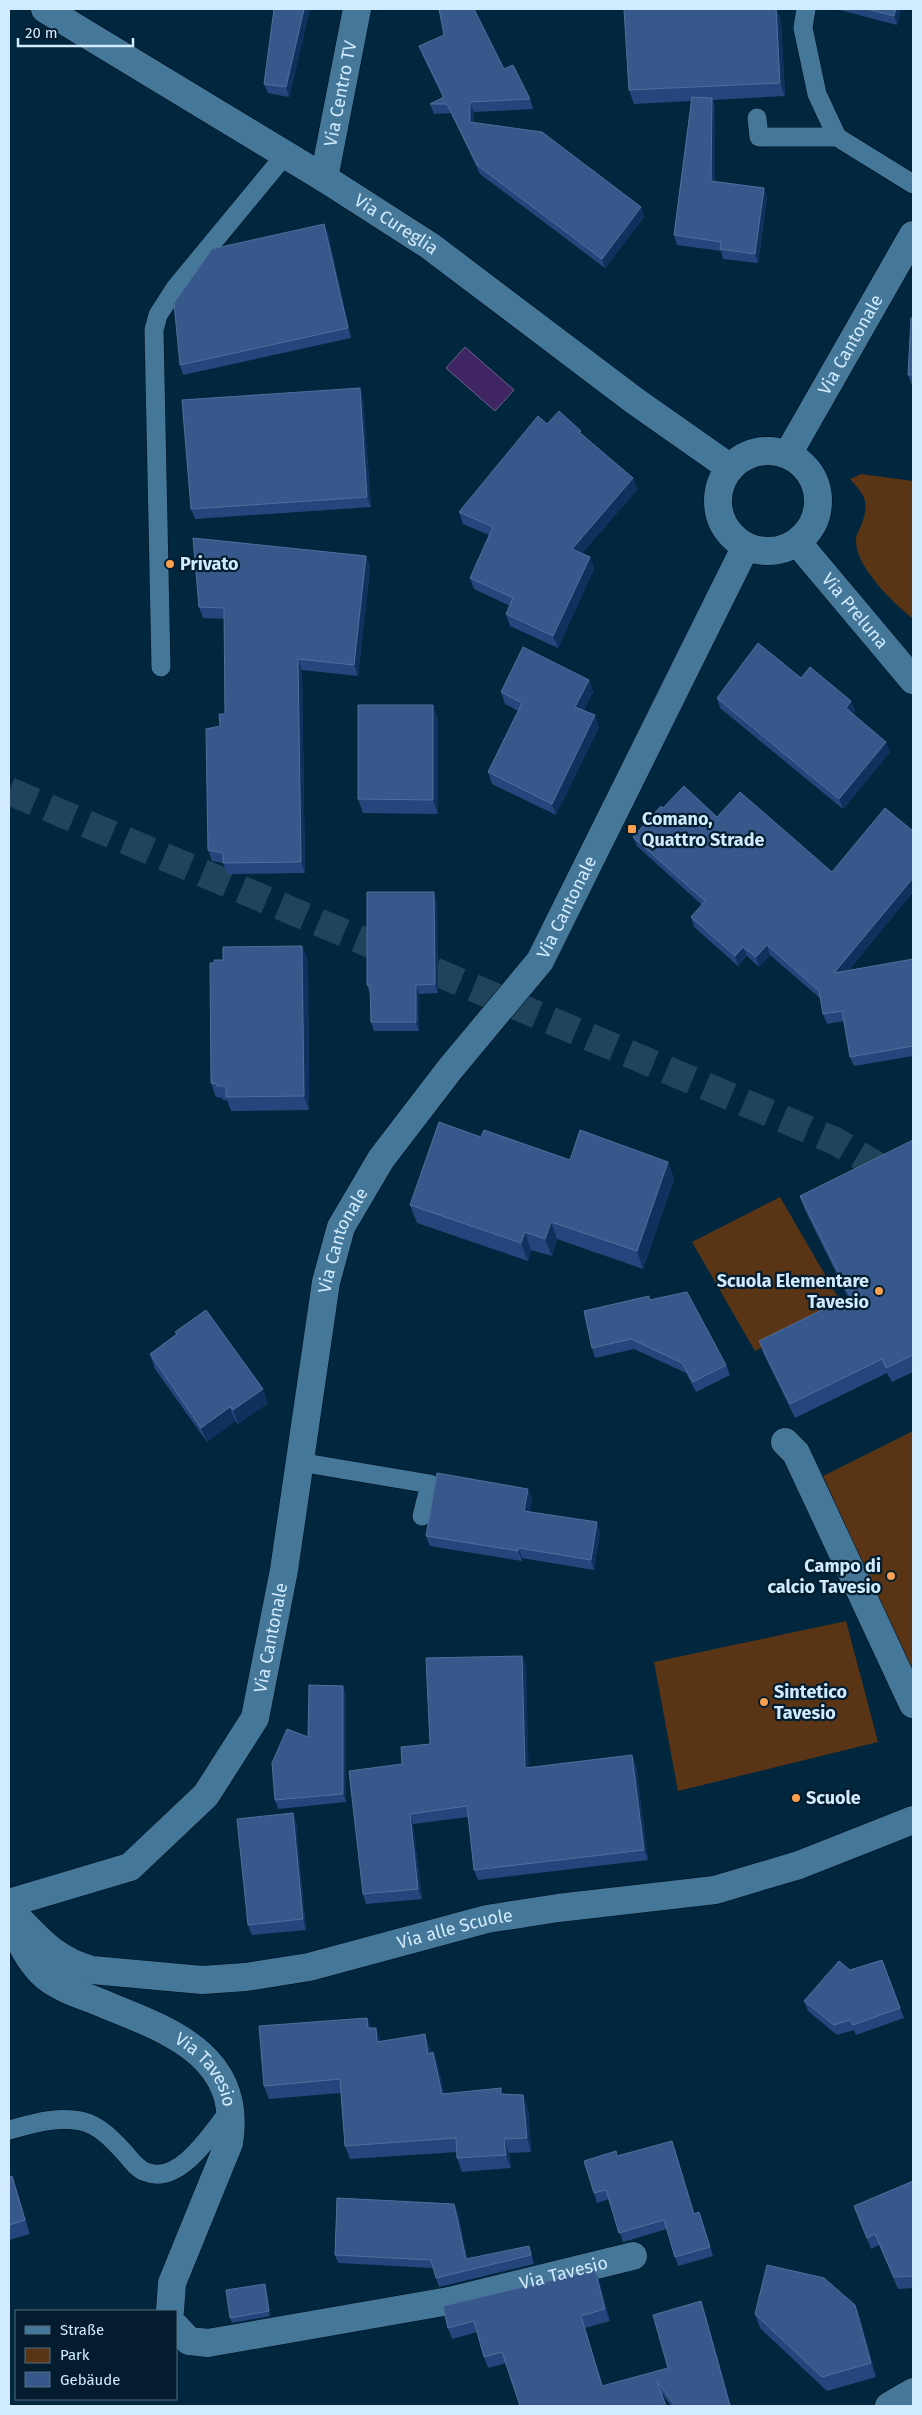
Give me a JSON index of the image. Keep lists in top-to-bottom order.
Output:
{
  "streets": {
    "street": [
      "Via Centro TV",
      "Via Cureglia",
      "Via Cantonale",
      "Via Preluna",
      "Via alle Scuole",
      "Via Tavesio"
    ]
  },
  "crossings": [
    ["Via Centro TV", "Via Cureglia"],
    ["Via Cureglia", "Via Cantonale"],
    ["Via Cureglia", "Via Preluna"],
    ["Via Cantonale", "Via Preluna"]
  ],
  "places": {
    "other": [
      "Privato",
      "Scuola Elementare Tavesio",
      "Campo di calcio Tavesio",
      "Sintetico Tavesio",
      "Scuole"
    ],
    "transit": ["Comano, Quattro Strade"]
  },
  "legend": ["Straße", "Park", "Gebäude"],
  "scale_bar": "20 m"
}
